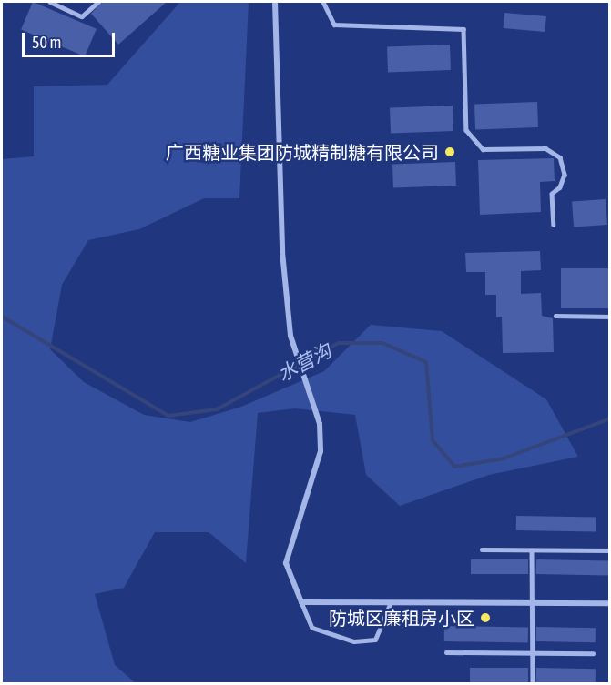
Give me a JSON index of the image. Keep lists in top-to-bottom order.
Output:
{
  "water": ["水营沟"],
  "places": ["广西糖业集团防城精制糖有限公司", "防城区廉租房小区"],
  "scale_bar": "50 m"
}
